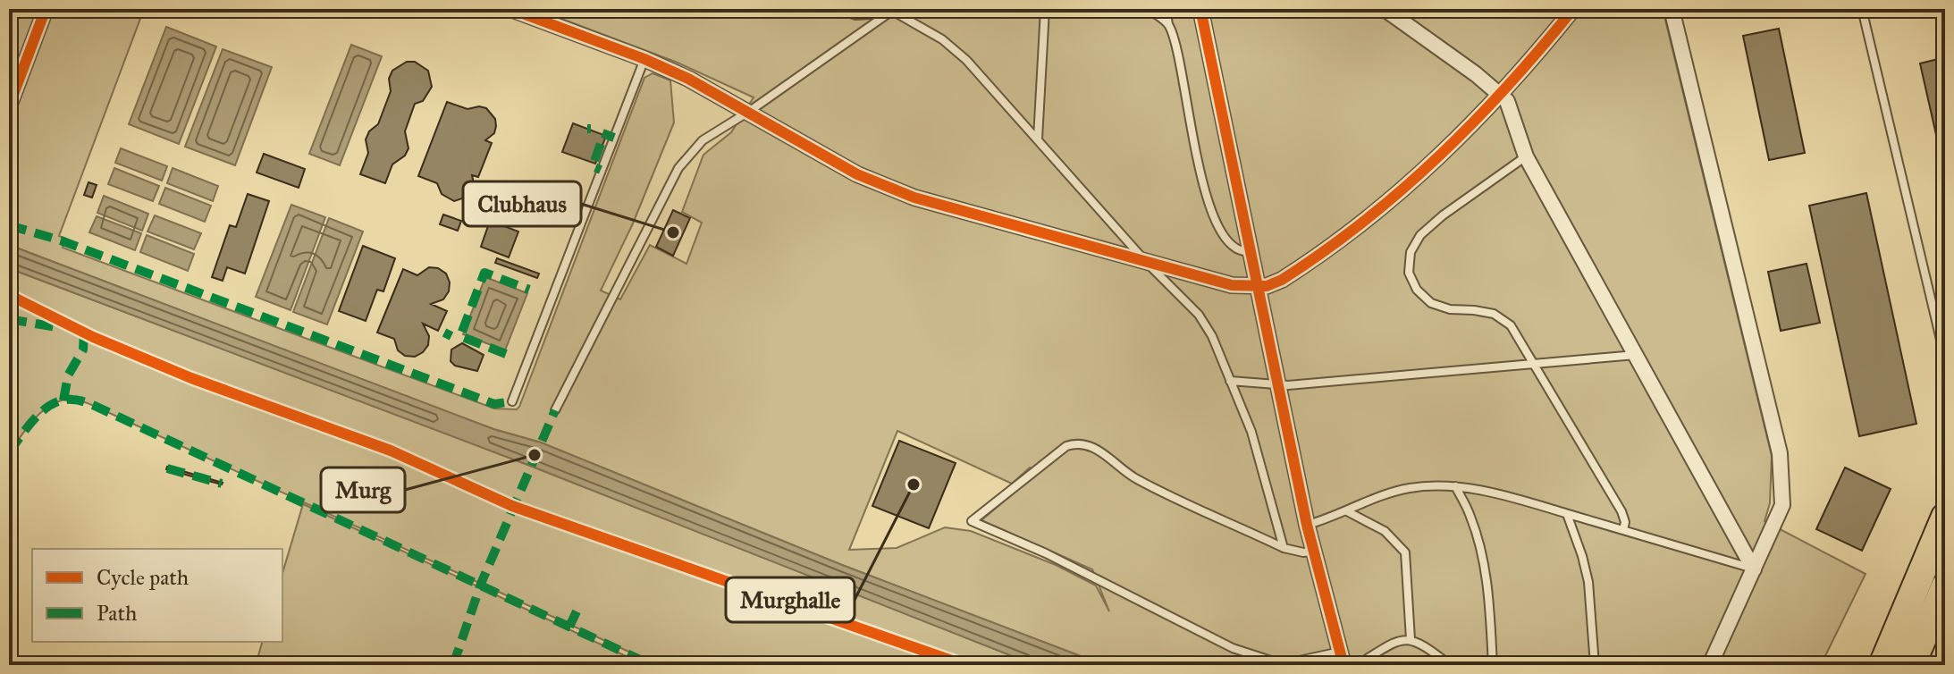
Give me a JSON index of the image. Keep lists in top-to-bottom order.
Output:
{
  "places": ["Clubhaus", "Murg", "Murghalle"],
  "legend": ["Cycle path", "Path"]
}
